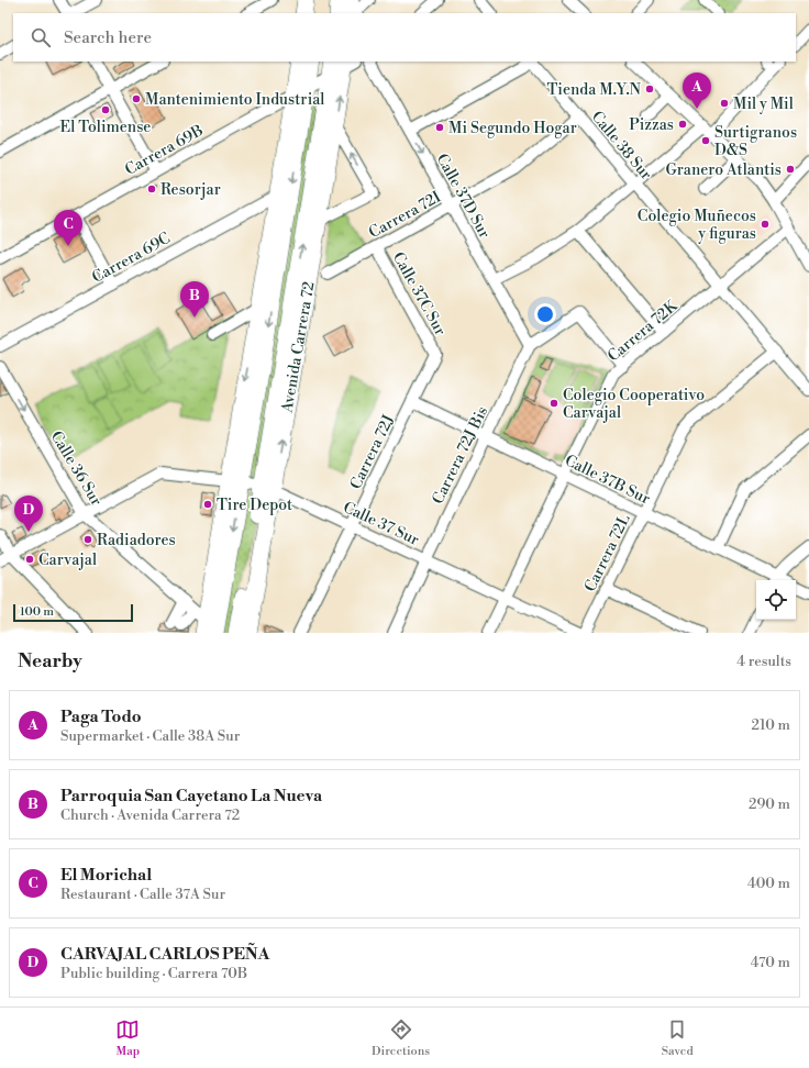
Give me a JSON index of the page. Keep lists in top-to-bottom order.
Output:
{
  "streets": {
    "highway": ["Avenida Carrera 72"],
    "street": [
      "Calle 38 Sur",
      "Carrera 69B",
      "Calle 37D Sur",
      "Carrera 72I",
      "Carrera 69C",
      "Calle 37C Sur",
      "Carrera 72K",
      "Carrera 72J",
      "Carrera 72J Bis",
      "Calle 36 Sur",
      "Calle 37B Sur",
      "Calle 37 Sur",
      "Carrera 72L"
    ]
  },
  "crossings": [
    ["Calle 38 Sur", "Carrera 72I"],
    ["Calle 38 Sur", "Carrera 72K"],
    ["Calle 38 Sur", "Carrera 72L"],
    ["Carrera 69B", "Avenida Carrera 72"],
    ["Calle 37D Sur", "Carrera 72I"],
    ["Calle 37D Sur", "Carrera 72J Bis"],
    ["Carrera 72I", "Calle 37C Sur"],
    ["Calle 37C Sur", "Carrera 72J"],
    ["Carrera 72K", "Calle 37B Sur"],
    ["Carrera 72K", "Calle 37 Sur"],
    ["Avenida Carrera 72", "Calle 37 Sur"],
    ["Carrera 72J", "Calle 37B Sur"],
    ["Carrera 72J", "Calle 37 Sur"],
    ["Carrera 72J Bis", "Calle 37B Sur"],
    ["Carrera 72J Bis", "Calle 37 Sur"],
    ["Calle 36 Sur", "Calle 37 Sur"],
    ["Calle 37B Sur", "Carrera 72L"]
  ],
  "one_way": ["Calle 36 Sur"],
  "places": [
    "Tienda M.Y.N",
    "Mantenimiento Industrial",
    "Mil y Mil",
    "El Tolimense",
    "Pizzas",
    "Mi Segundo Hogar",
    "Surtigranos D&S",
    "Granero Atlantis",
    "Resorjar",
    "Colegio Muñecos y figuras",
    "Colegio Cooperativo Carvajal",
    "Tire Depot",
    "Radiadores",
    "Carvajal"
  ],
  "scale_bar": "100 m",
  "page": {
    "search": "Search here",
    "pins": [
      "A",
      "C",
      "B",
      "D"
    ],
    "scale": "100 m",
    "heading": ["Nearby", "4 results"],
    "list": [
      {
        "mark": "A",
        "name": "Paga Todo",
        "note": "Supermarket · Calle 38A Sur",
        "value": "210 m"
      },
      {
        "mark": "B",
        "name": "Parroquia San Cayetano La Nueva",
        "note": "Church · Avenida Carrera 72",
        "value": "290 m"
      },
      {
        "mark": "C",
        "name": "El Morichal",
        "note": "Restaurant · Calle 37A Sur",
        "value": "400 m"
      },
      {
        "mark": "D",
        "name": "CARVAJAL CARLOS PEÑA",
        "note": "Public building · Carrera 70B",
        "value": "470 m"
      }
    ],
    "nav": ["Map", "Directions", "Saved"]
  }
}
